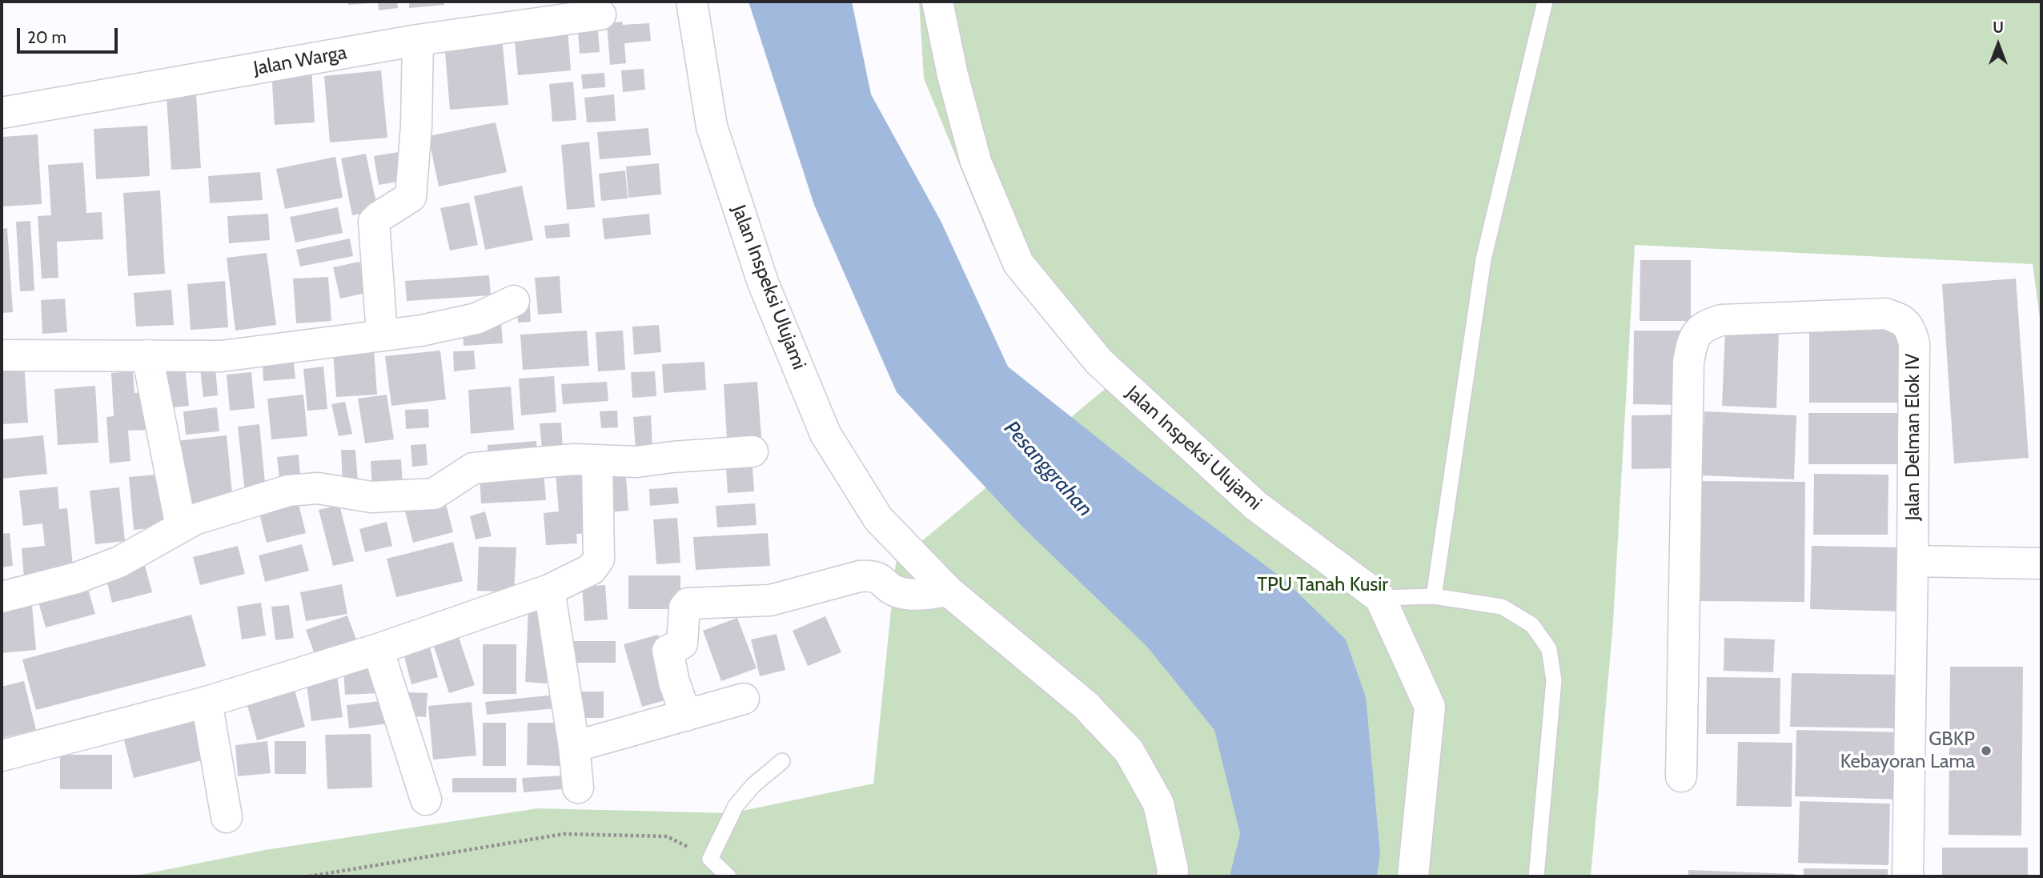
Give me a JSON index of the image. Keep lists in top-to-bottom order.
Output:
{
  "streets": {
    "street": ["Jalan Warga", "Jalan Inspeksi Ulujami", "Jalan Delman Elok IV"]
  },
  "water": ["Pesanggrahan"],
  "parks": ["TPU Tanah Kusir"],
  "places": ["GBKP Kebayoran Lama"],
  "scale_bar": "20 m",
  "north": "top"
}
